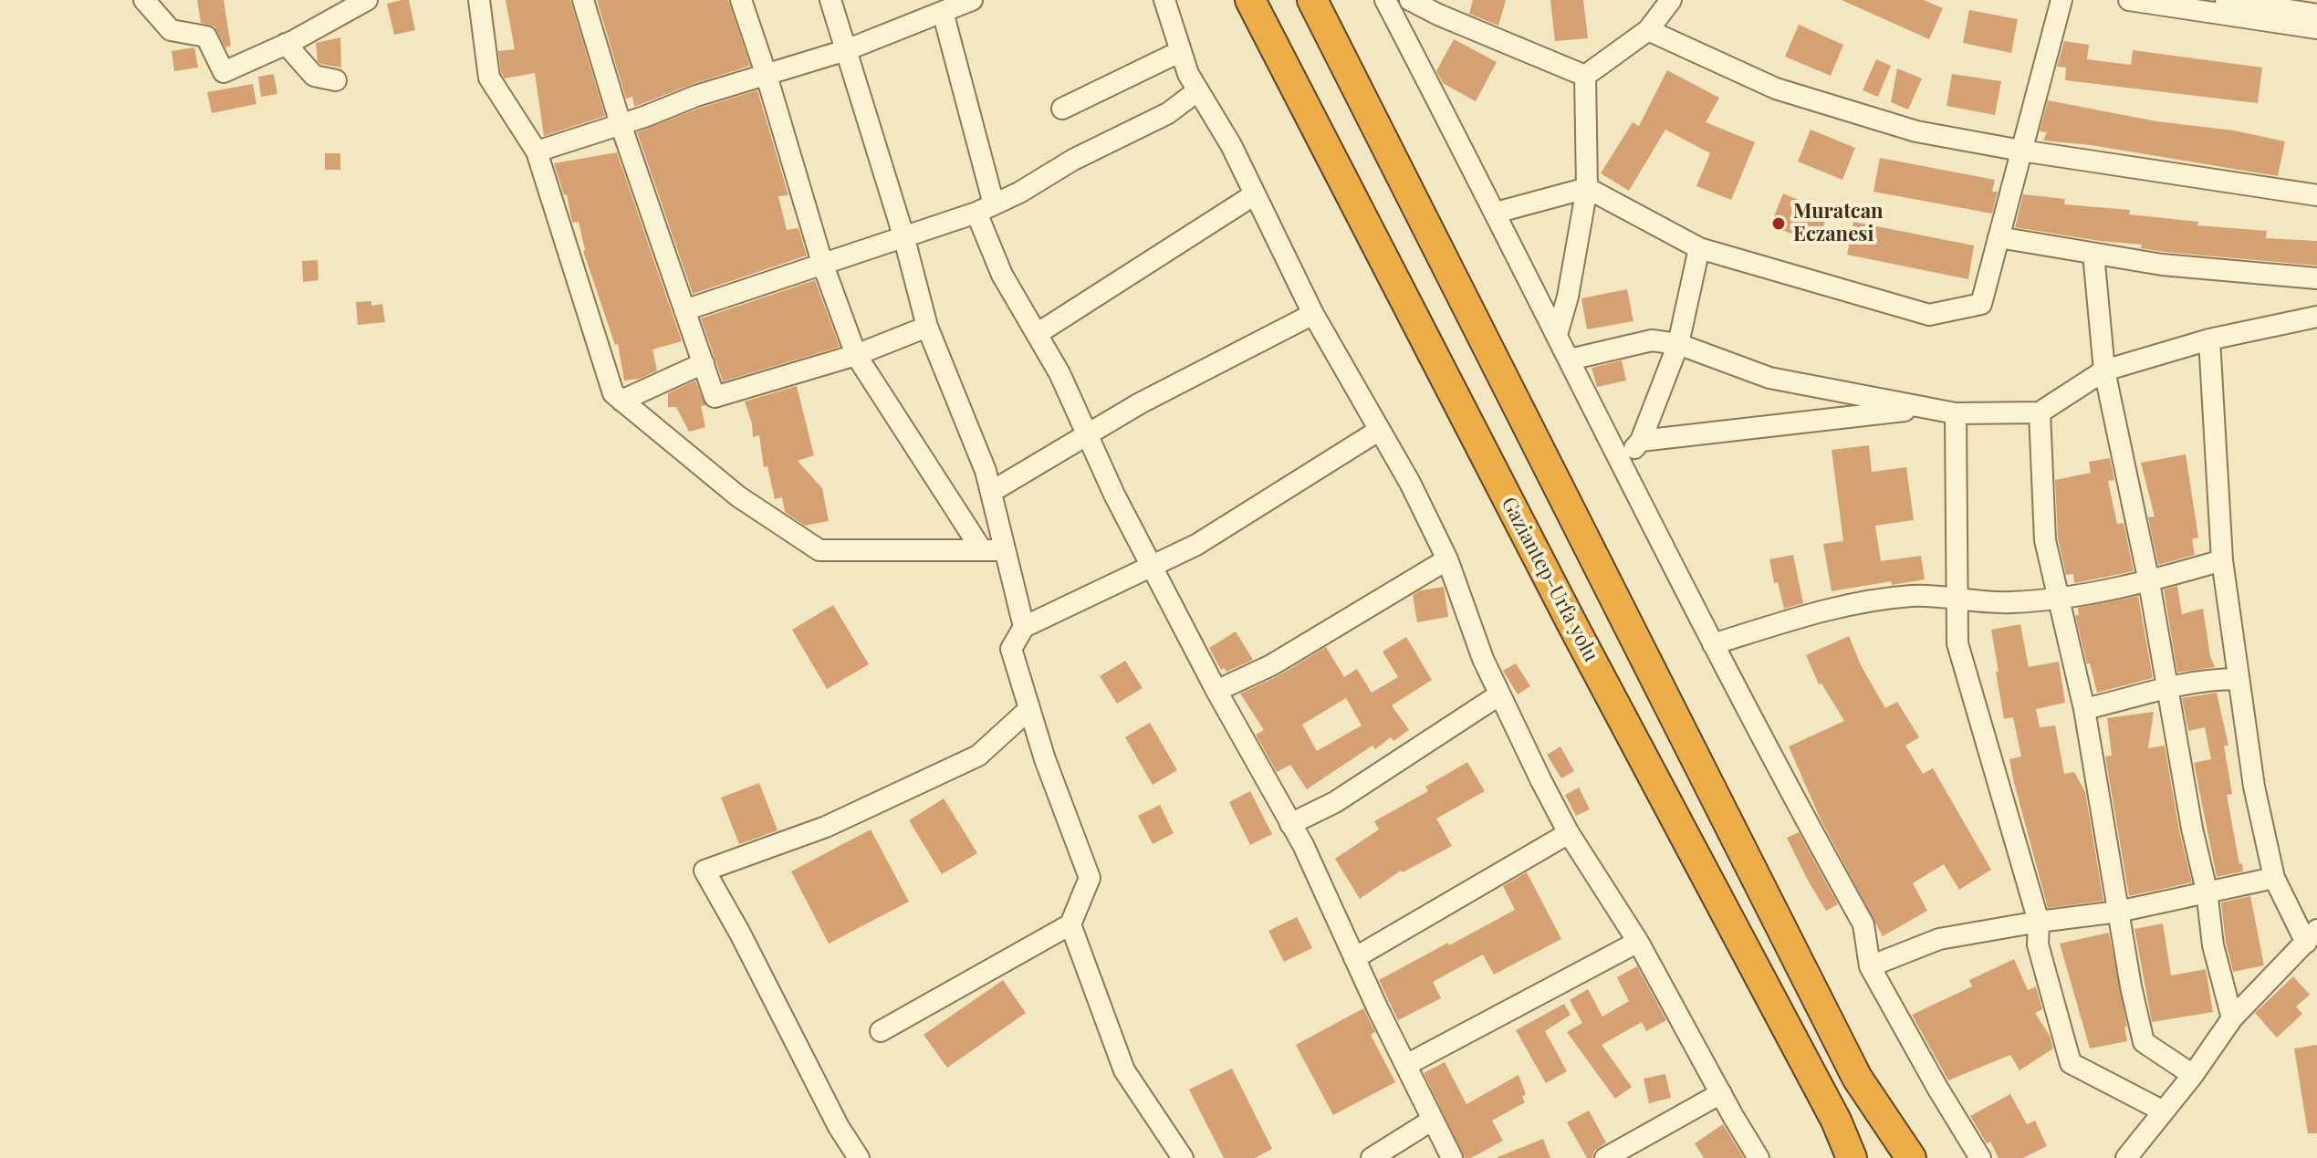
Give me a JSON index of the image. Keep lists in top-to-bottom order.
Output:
{
  "streets": {
    "highway": ["Gaziantep-Urfa yolu"]
  },
  "places": ["Muratcan Eczanesi"]
}
